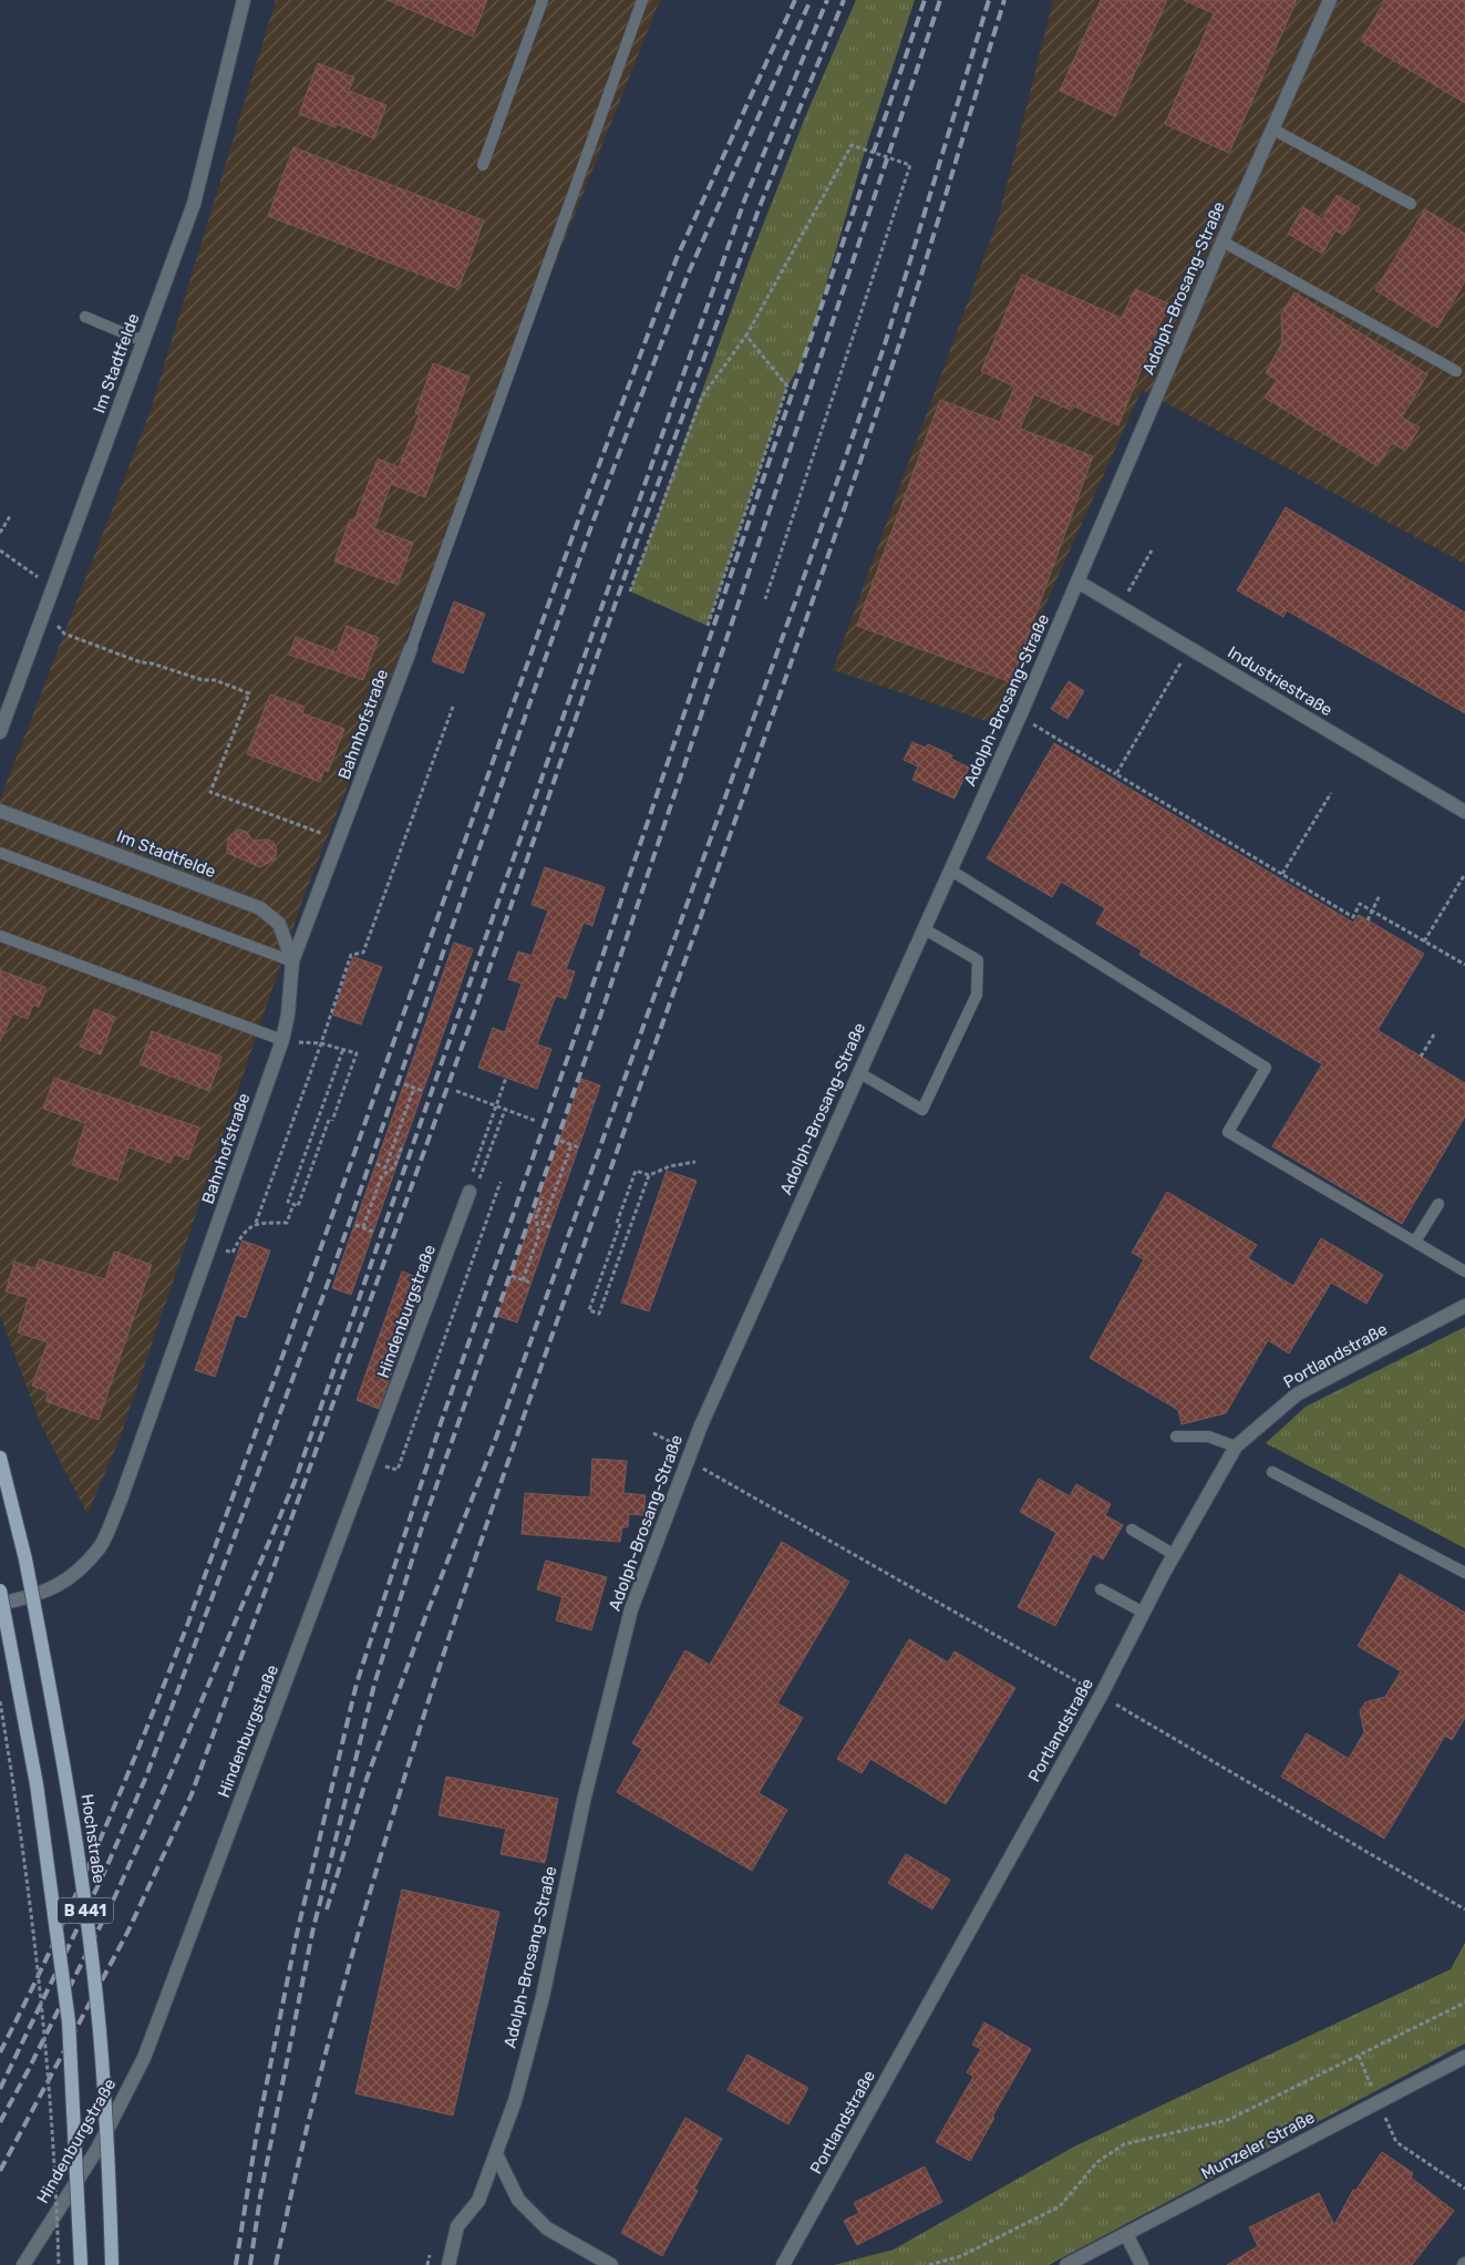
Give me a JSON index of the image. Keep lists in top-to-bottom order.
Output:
{
  "streets": {
    "main road": ["Hochstraße", "B 441"],
    "street": [
      "Adolph-Brosang-Straße",
      "Im Stadtfelde",
      "Industriestraße",
      "Bahnhofstraße",
      "Hindenburgstraße",
      "Portlandstraße",
      "Munzeler Straße"
    ]
  },
  "crossings": [
    ["Adolph-Brosang-Straße", "Industriestraße"],
    ["Im Stadtfelde", "Bahnhofstraße"]
  ]
}
